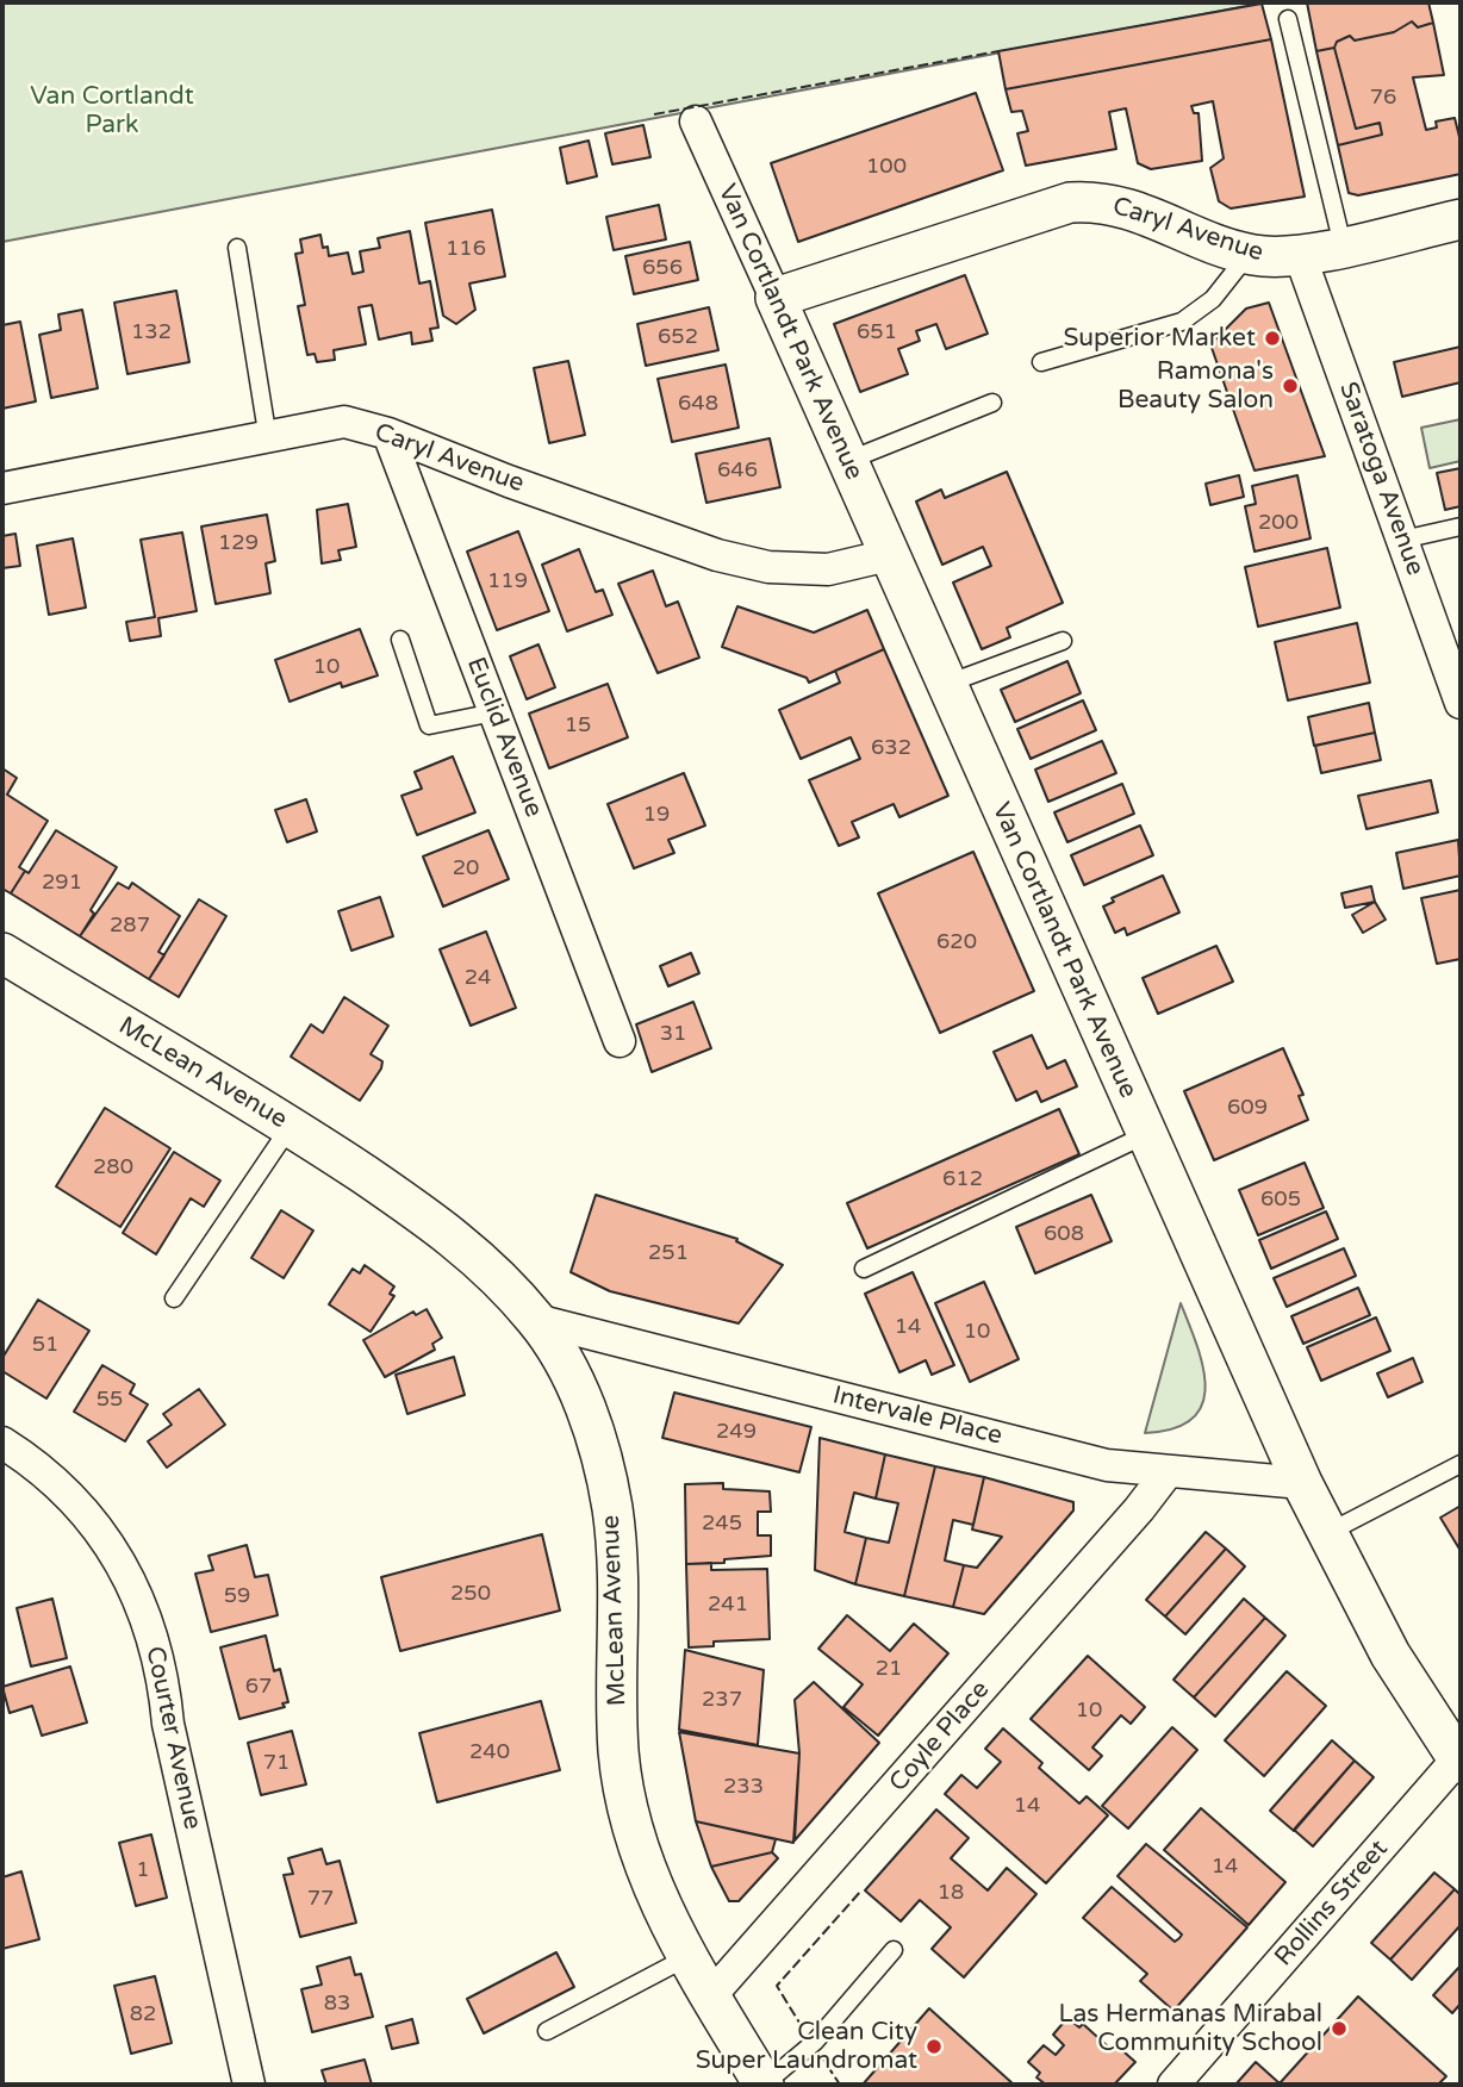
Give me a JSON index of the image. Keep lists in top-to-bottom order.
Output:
{
  "streets": {
    "street": [
      "Caryl Avenue",
      "Van Cortlandt Park Avenue",
      "Saratoga Avenue",
      "Euclid Avenue",
      "McLean Avenue",
      "Intervale Place",
      "Coyle Place",
      "Courter Avenue",
      "Rollins Street"
    ]
  },
  "crossings": [
    ["Caryl Avenue", "Van Cortlandt Park Avenue"],
    ["Caryl Avenue", "Saratoga Avenue"],
    ["Caryl Avenue", "Euclid Avenue"],
    ["Van Cortlandt Park Avenue", "Intervale Place"],
    ["Van Cortlandt Park Avenue", "Rollins Street"],
    ["McLean Avenue", "Intervale Place"],
    ["McLean Avenue", "Coyle Place"],
    ["Intervale Place", "Coyle Place"]
  ],
  "parks": ["Van Cortlandt Park"],
  "places": [
    "Superior Market",
    "Ramona's Beauty Salon",
    "Las Hermanas Mirabal Community School",
    "Clean City Super Laundromat"
  ],
  "house_numbers": [
    "76",
    "100",
    "116",
    "656",
    "132",
    "651",
    "652",
    "648",
    "646",
    "200",
    "129",
    "119",
    "10",
    "15",
    "632",
    "19",
    "20",
    "291",
    "287",
    "620",
    "24",
    "31",
    "609",
    "280",
    "612",
    "605",
    "608",
    "251",
    "14",
    "10",
    "51",
    "55",
    "249",
    "245",
    "250",
    "59",
    "241",
    "21",
    "67",
    "237",
    "10",
    "240",
    "71",
    "233",
    "14",
    "14",
    "1",
    "18",
    "77",
    "83",
    "82"
  ]
}
